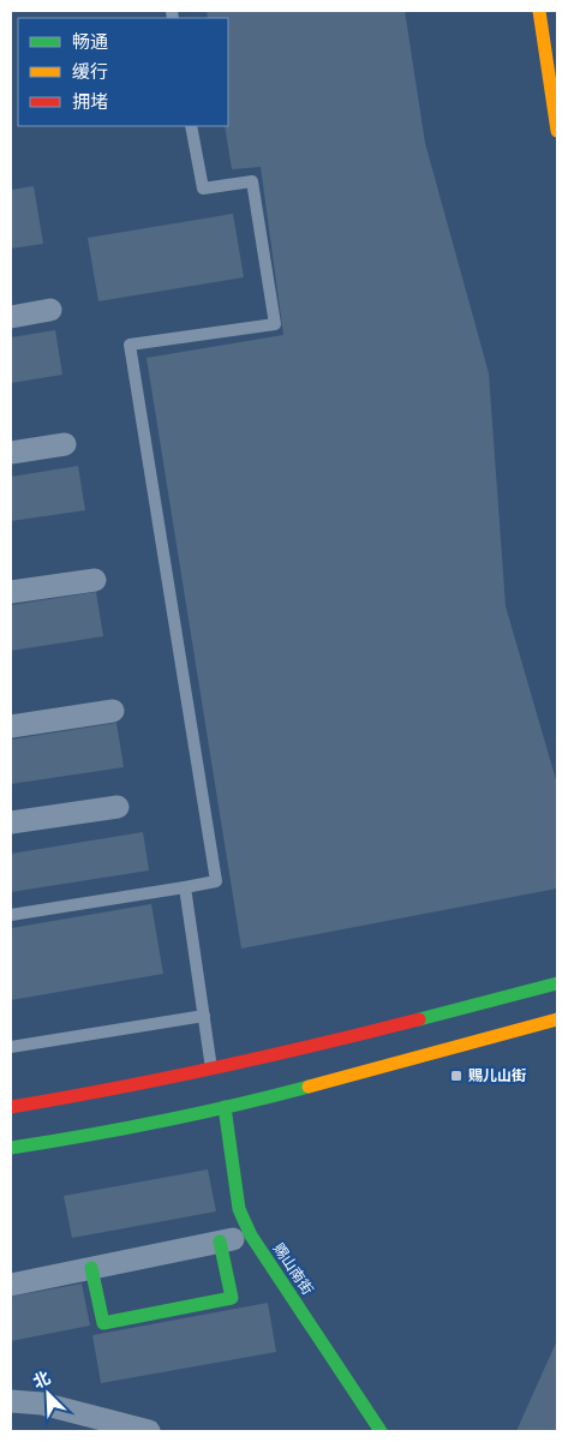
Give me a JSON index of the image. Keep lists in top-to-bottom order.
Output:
{
  "streets": {
    "main road": ["赐山南街"]
  },
  "places": {
    "transit": ["赐儿山街"]
  },
  "legend": ["畅通", "缓行", "拥堵"],
  "north": "top left"
}
